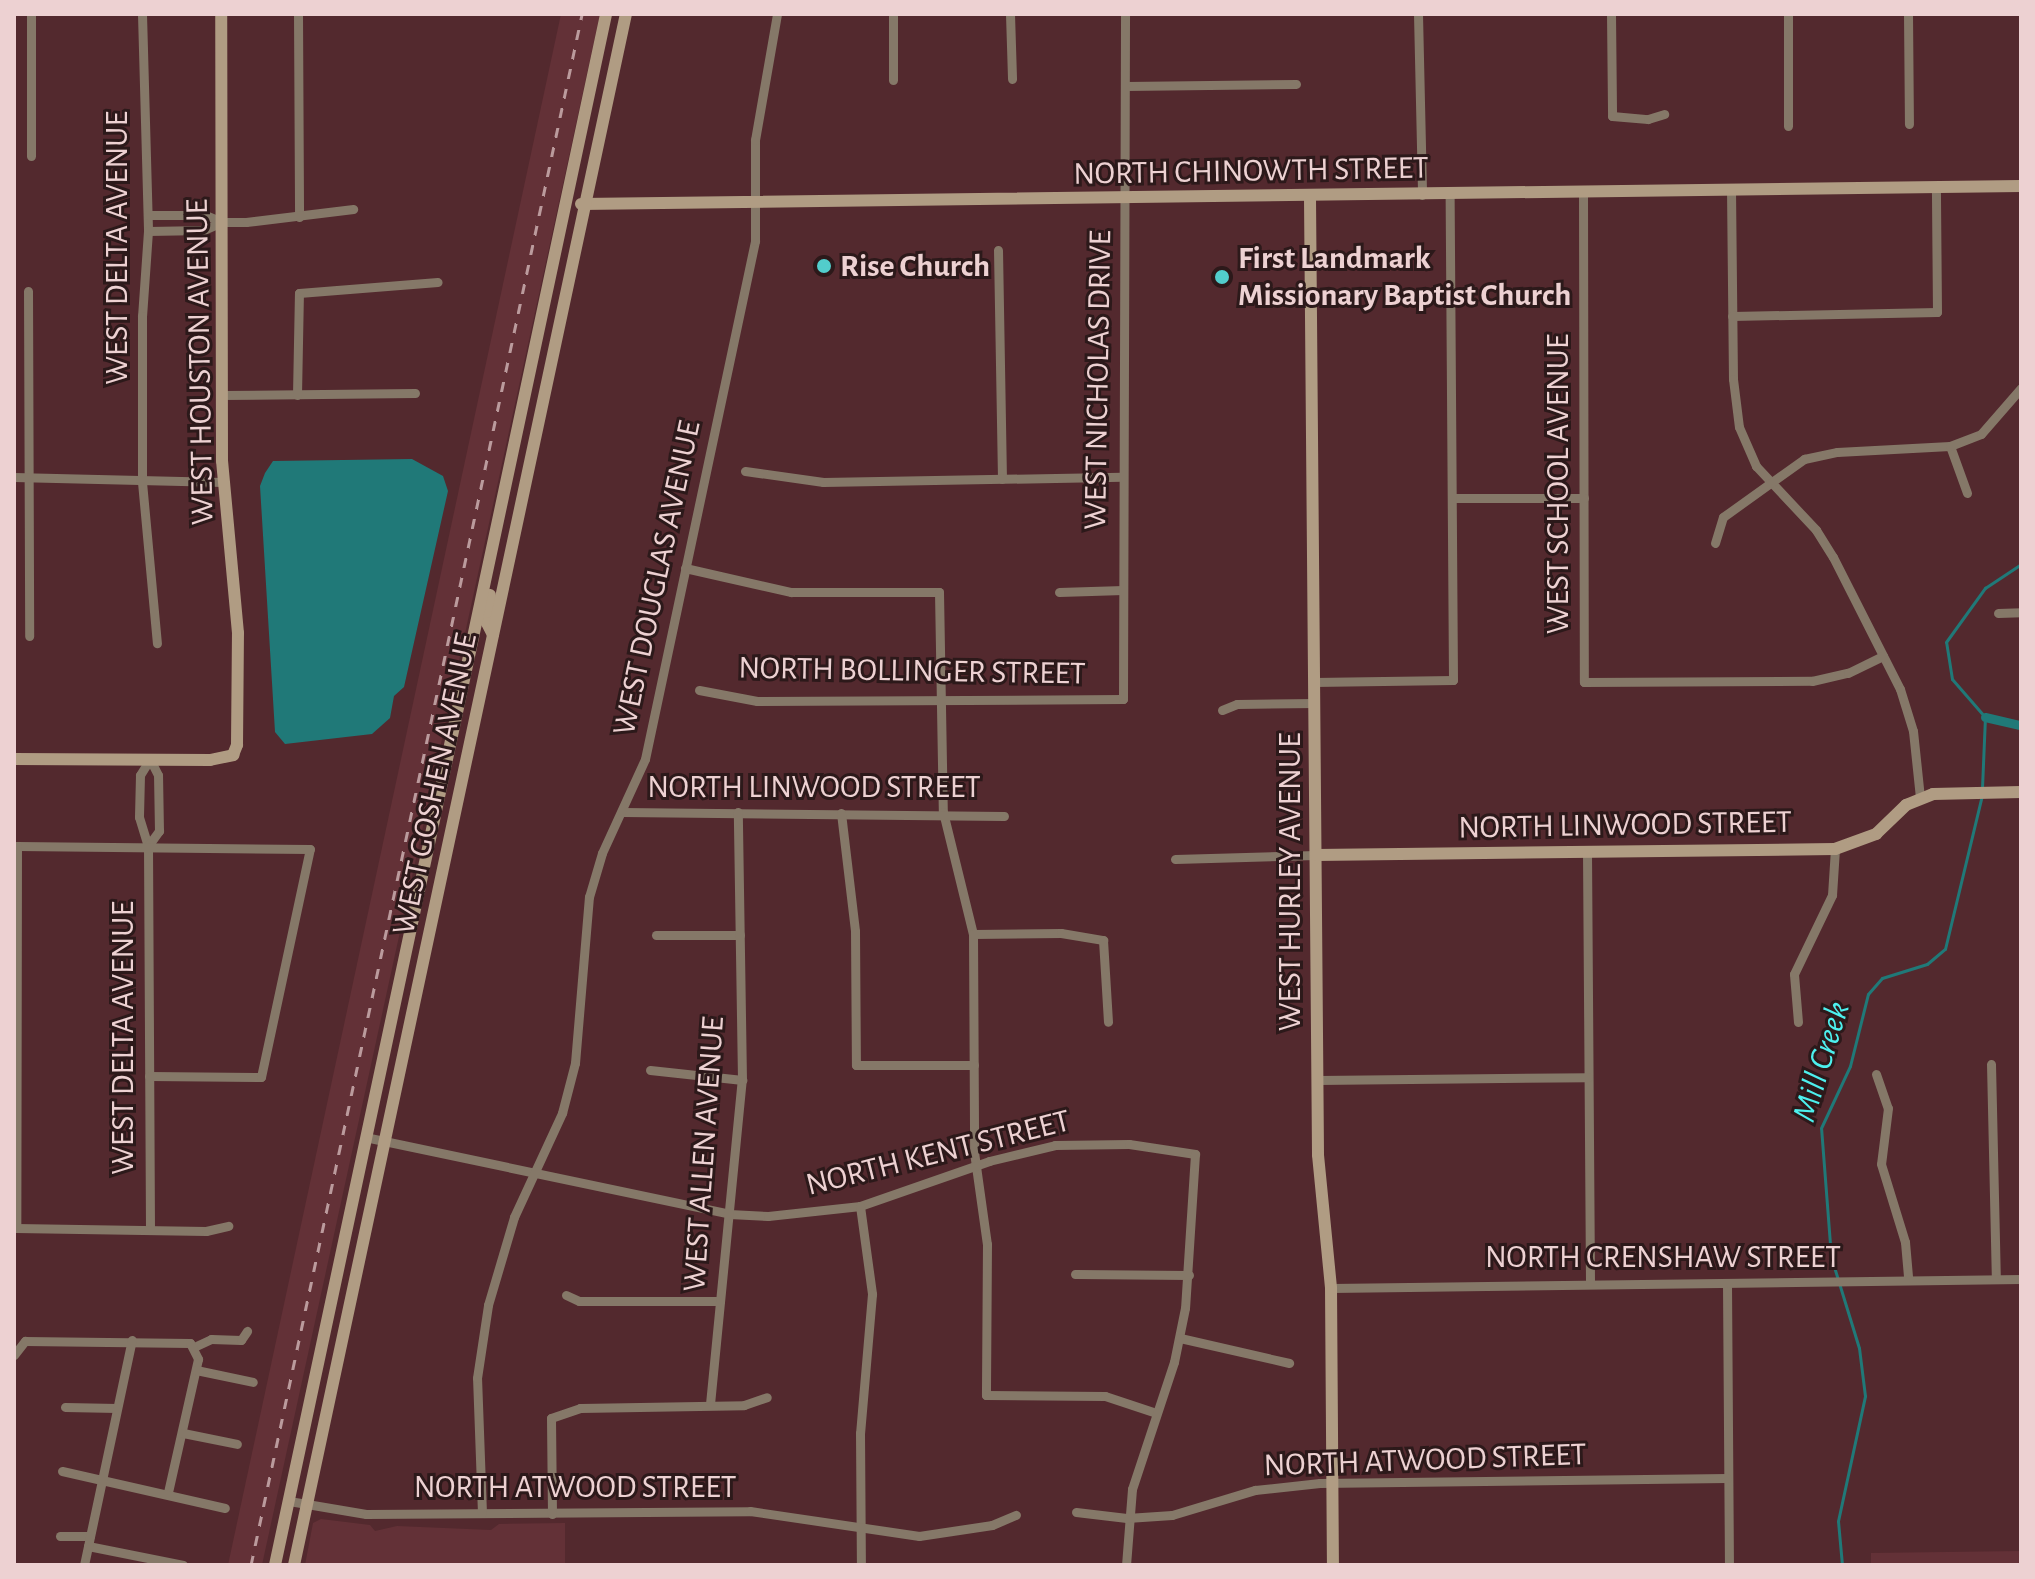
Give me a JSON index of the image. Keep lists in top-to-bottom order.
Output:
{
  "streets": {
    "street": [
      "NORTH CHINOWTH STREET",
      "WEST DELTA AVENUE",
      "WEST HOUSTON AVENUE",
      "WEST NICHOLAS DRIVE",
      "WEST SCHOOL AVENUE",
      "WEST DOUGLAS AVENUE",
      "NORTH BOLLINGER STREET",
      "WEST GOSHEN AVENUE",
      "NORTH LINWOOD STREET",
      "WEST HURLEY AVENUE",
      "NORTH KENT STREET",
      "WEST ALLEN AVENUE",
      "NORTH CRENSHAW STREET",
      "NORTH ATWOOD STREET"
    ]
  },
  "crossings": [
    ["NORTH CHINOWTH STREET", "WEST NICHOLAS DRIVE"],
    ["NORTH CHINOWTH STREET", "WEST SCHOOL AVENUE"],
    ["NORTH CHINOWTH STREET", "WEST DOUGLAS AVENUE"],
    ["NORTH CHINOWTH STREET", "WEST GOSHEN AVENUE"],
    ["NORTH CHINOWTH STREET", "WEST HURLEY AVENUE"],
    ["WEST DELTA AVENUE", "WEST HOUSTON AVENUE"],
    ["WEST NICHOLAS DRIVE", "NORTH BOLLINGER STREET"],
    ["WEST DOUGLAS AVENUE", "NORTH LINWOOD STREET"],
    ["WEST DOUGLAS AVENUE", "NORTH KENT STREET"],
    ["WEST DOUGLAS AVENUE", "NORTH ATWOOD STREET"],
    ["WEST GOSHEN AVENUE", "NORTH KENT STREET"],
    ["WEST GOSHEN AVENUE", "NORTH ATWOOD STREET"],
    ["NORTH LINWOOD STREET", "WEST HURLEY AVENUE"],
    ["NORTH LINWOOD STREET", "WEST ALLEN AVENUE"],
    ["WEST HURLEY AVENUE", "NORTH CRENSHAW STREET"],
    ["WEST HURLEY AVENUE", "NORTH ATWOOD STREET"],
    ["NORTH KENT STREET", "WEST ALLEN AVENUE"]
  ],
  "water": ["Mill Creek"],
  "places": ["Rise Church", "First Landmark Missionary Baptist Church"]
}
